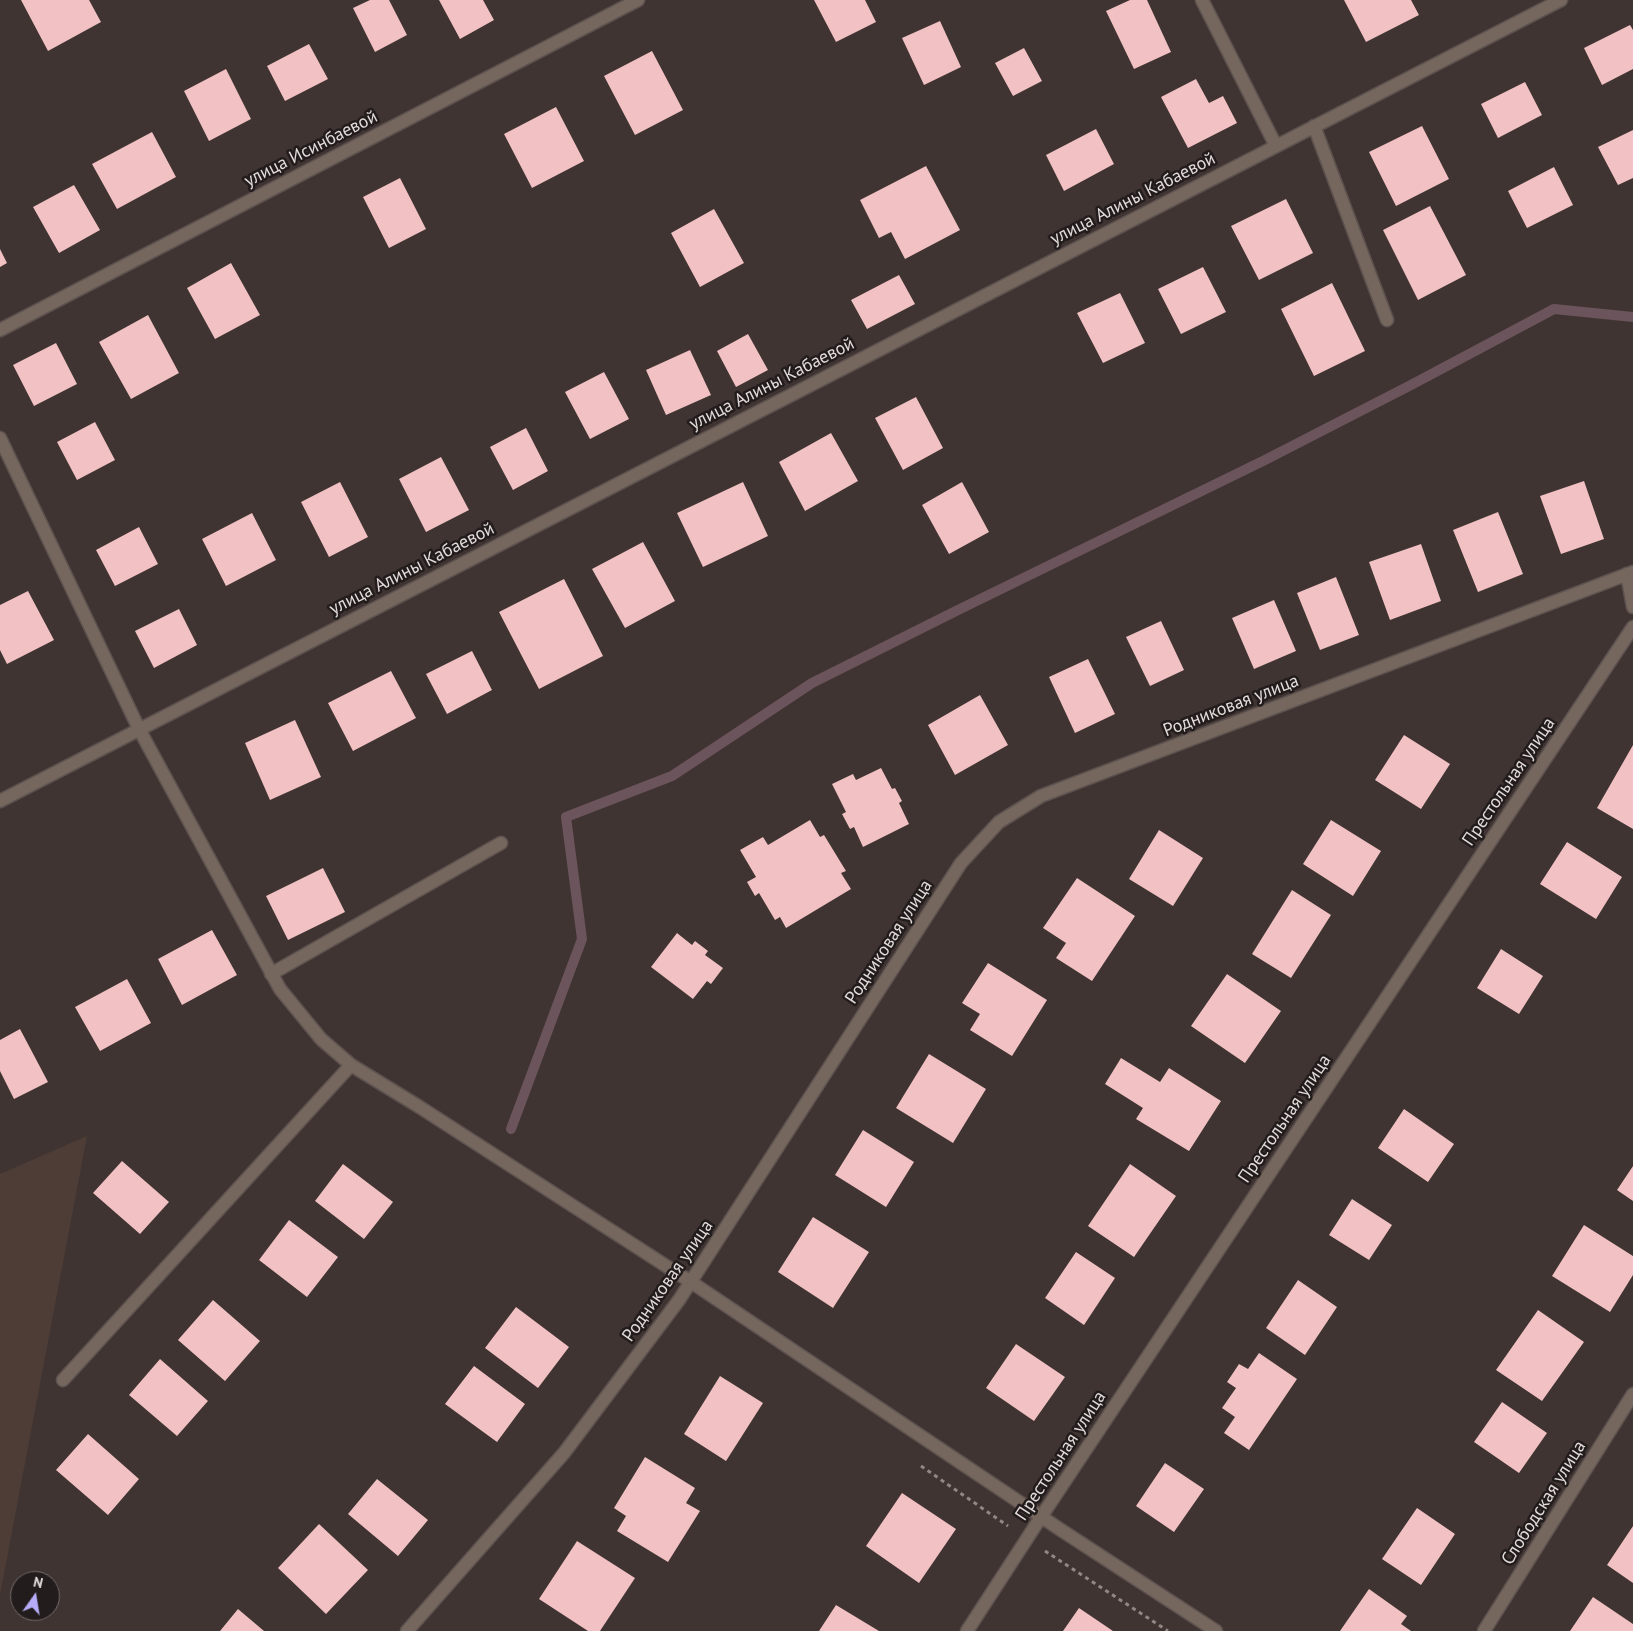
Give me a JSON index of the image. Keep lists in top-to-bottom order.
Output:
{
  "streets": {
    "street": [
      "улица Исинбаевой",
      "улица Алины Кабаевой",
      "Родниковая улица",
      "Престольная улица",
      "Слободская улица"
    ]
  },
  "north": "top"
}
